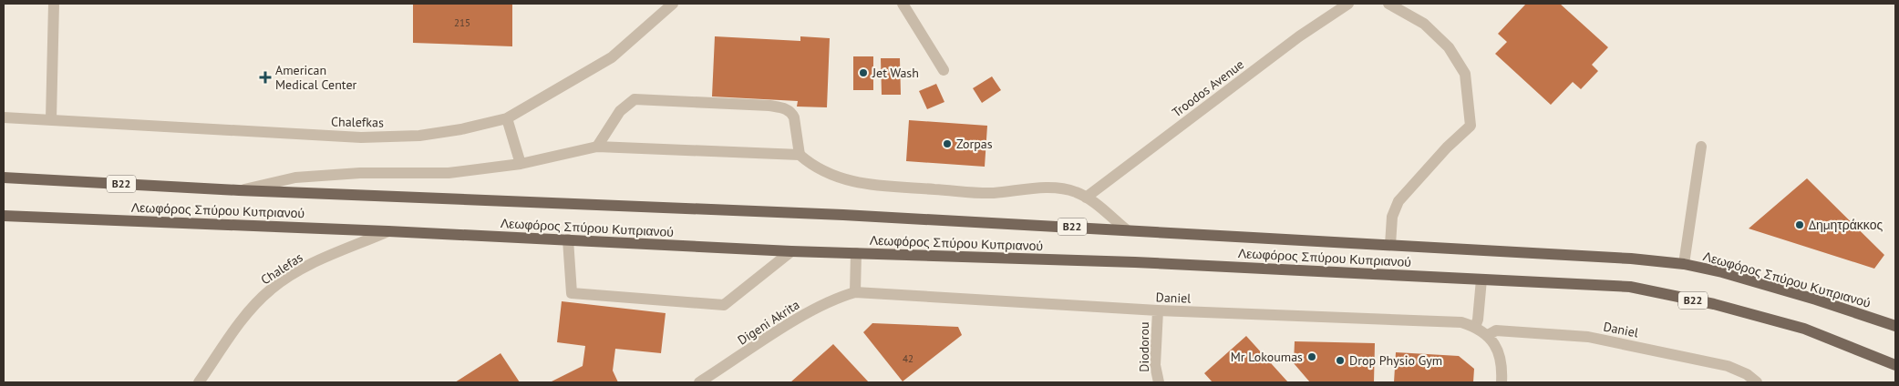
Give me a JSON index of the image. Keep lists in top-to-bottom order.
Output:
{
  "streets": {
    "main road": ["B22", "Λεωφόρος Σπύρου Κυπριανού"],
    "street": [
      "Troodos Avenue",
      "Chalefkas",
      "Chalefas",
      "Daniel",
      "Digeni Akrita",
      "Diodorou"
    ]
  },
  "crossings": [
    ["Λεωφόρος Σπύρου Κυπριανού", "Chalefas"],
    ["Daniel", "Digeni Akrita"],
    ["Daniel", "Diodorou"]
  ],
  "places": {
    "other": [
      "Jet Wash",
      "Zorpas",
      "Δημητράκκος",
      "Mr Lokoumas",
      "Drop Physio Gym"
    ],
    "health": ["American Medical Center"]
  },
  "house_numbers": ["215", "42"]
}
